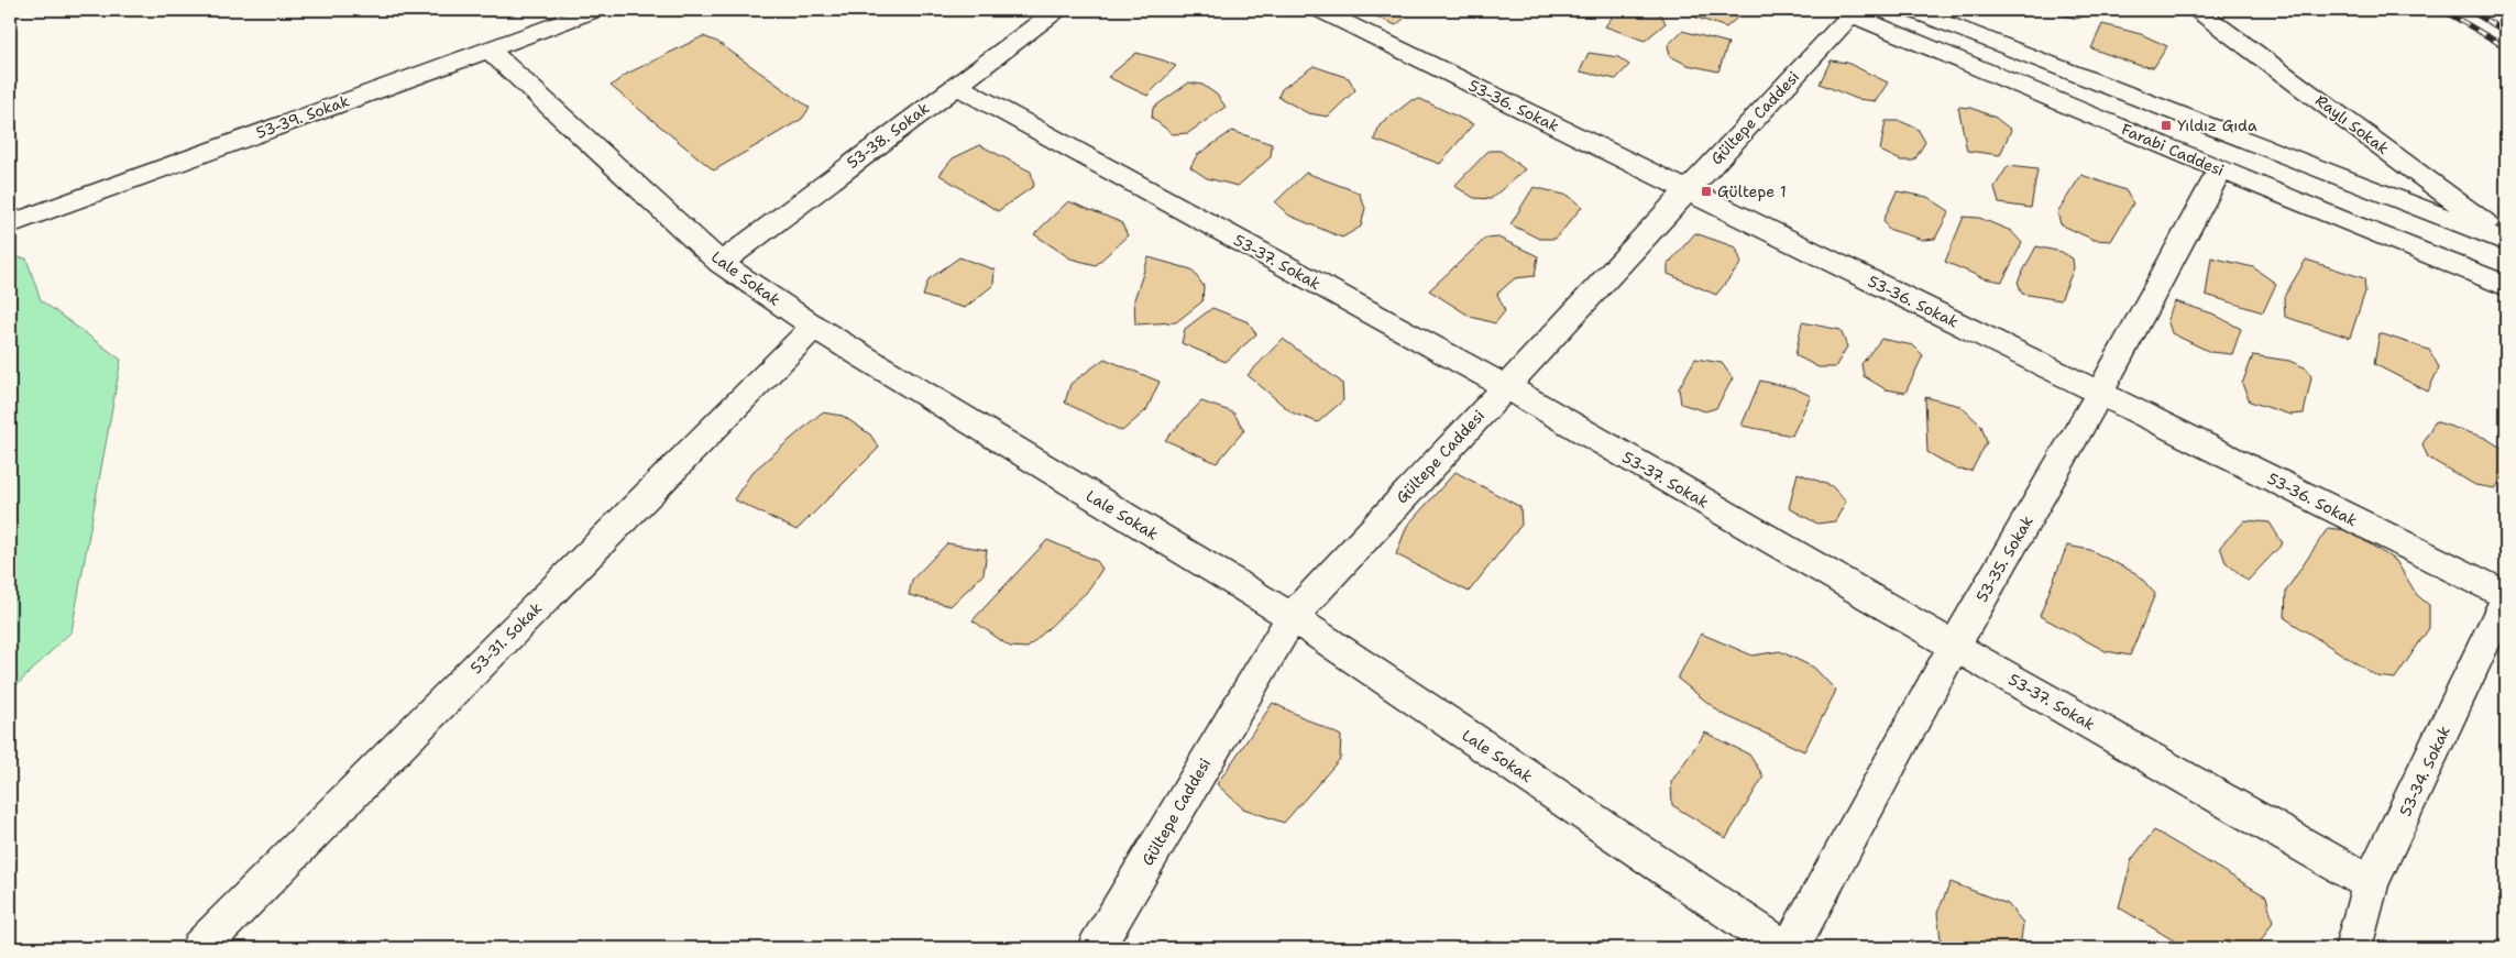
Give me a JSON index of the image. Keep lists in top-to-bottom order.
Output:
{
  "streets": {
    "street": [
      "53-36. Sokak",
      "53-39. Sokak",
      "Gültepe Caddesi",
      "Raylı Sokak",
      "53-38. Sokak",
      "Farabi Caddesi",
      "53-37. Sokak",
      "Lale Sokak",
      "53-35. Sokak",
      "53-31. Sokak",
      "53-34. Sokak"
    ]
  },
  "crossings": [
    ["53-36. Sokak", "Gültepe Caddesi"],
    ["53-36. Sokak", "53-35. Sokak"],
    ["53-36. Sokak", "53-34. Sokak"],
    ["53-39. Sokak", "Lale Sokak"],
    ["Gültepe Caddesi", "Farabi Caddesi"],
    ["Gültepe Caddesi", "53-37. Sokak"],
    ["Gültepe Caddesi", "Lale Sokak"],
    ["53-38. Sokak", "53-37. Sokak"],
    ["53-38. Sokak", "Lale Sokak"],
    ["Farabi Caddesi", "53-35. Sokak"],
    ["53-37. Sokak", "53-35. Sokak"],
    ["53-37. Sokak", "53-34. Sokak"],
    ["Lale Sokak", "53-31. Sokak"]
  ],
  "places": {
    "transit": ["Yıldız Gıda", "Gültepe 1"]
  }
}
